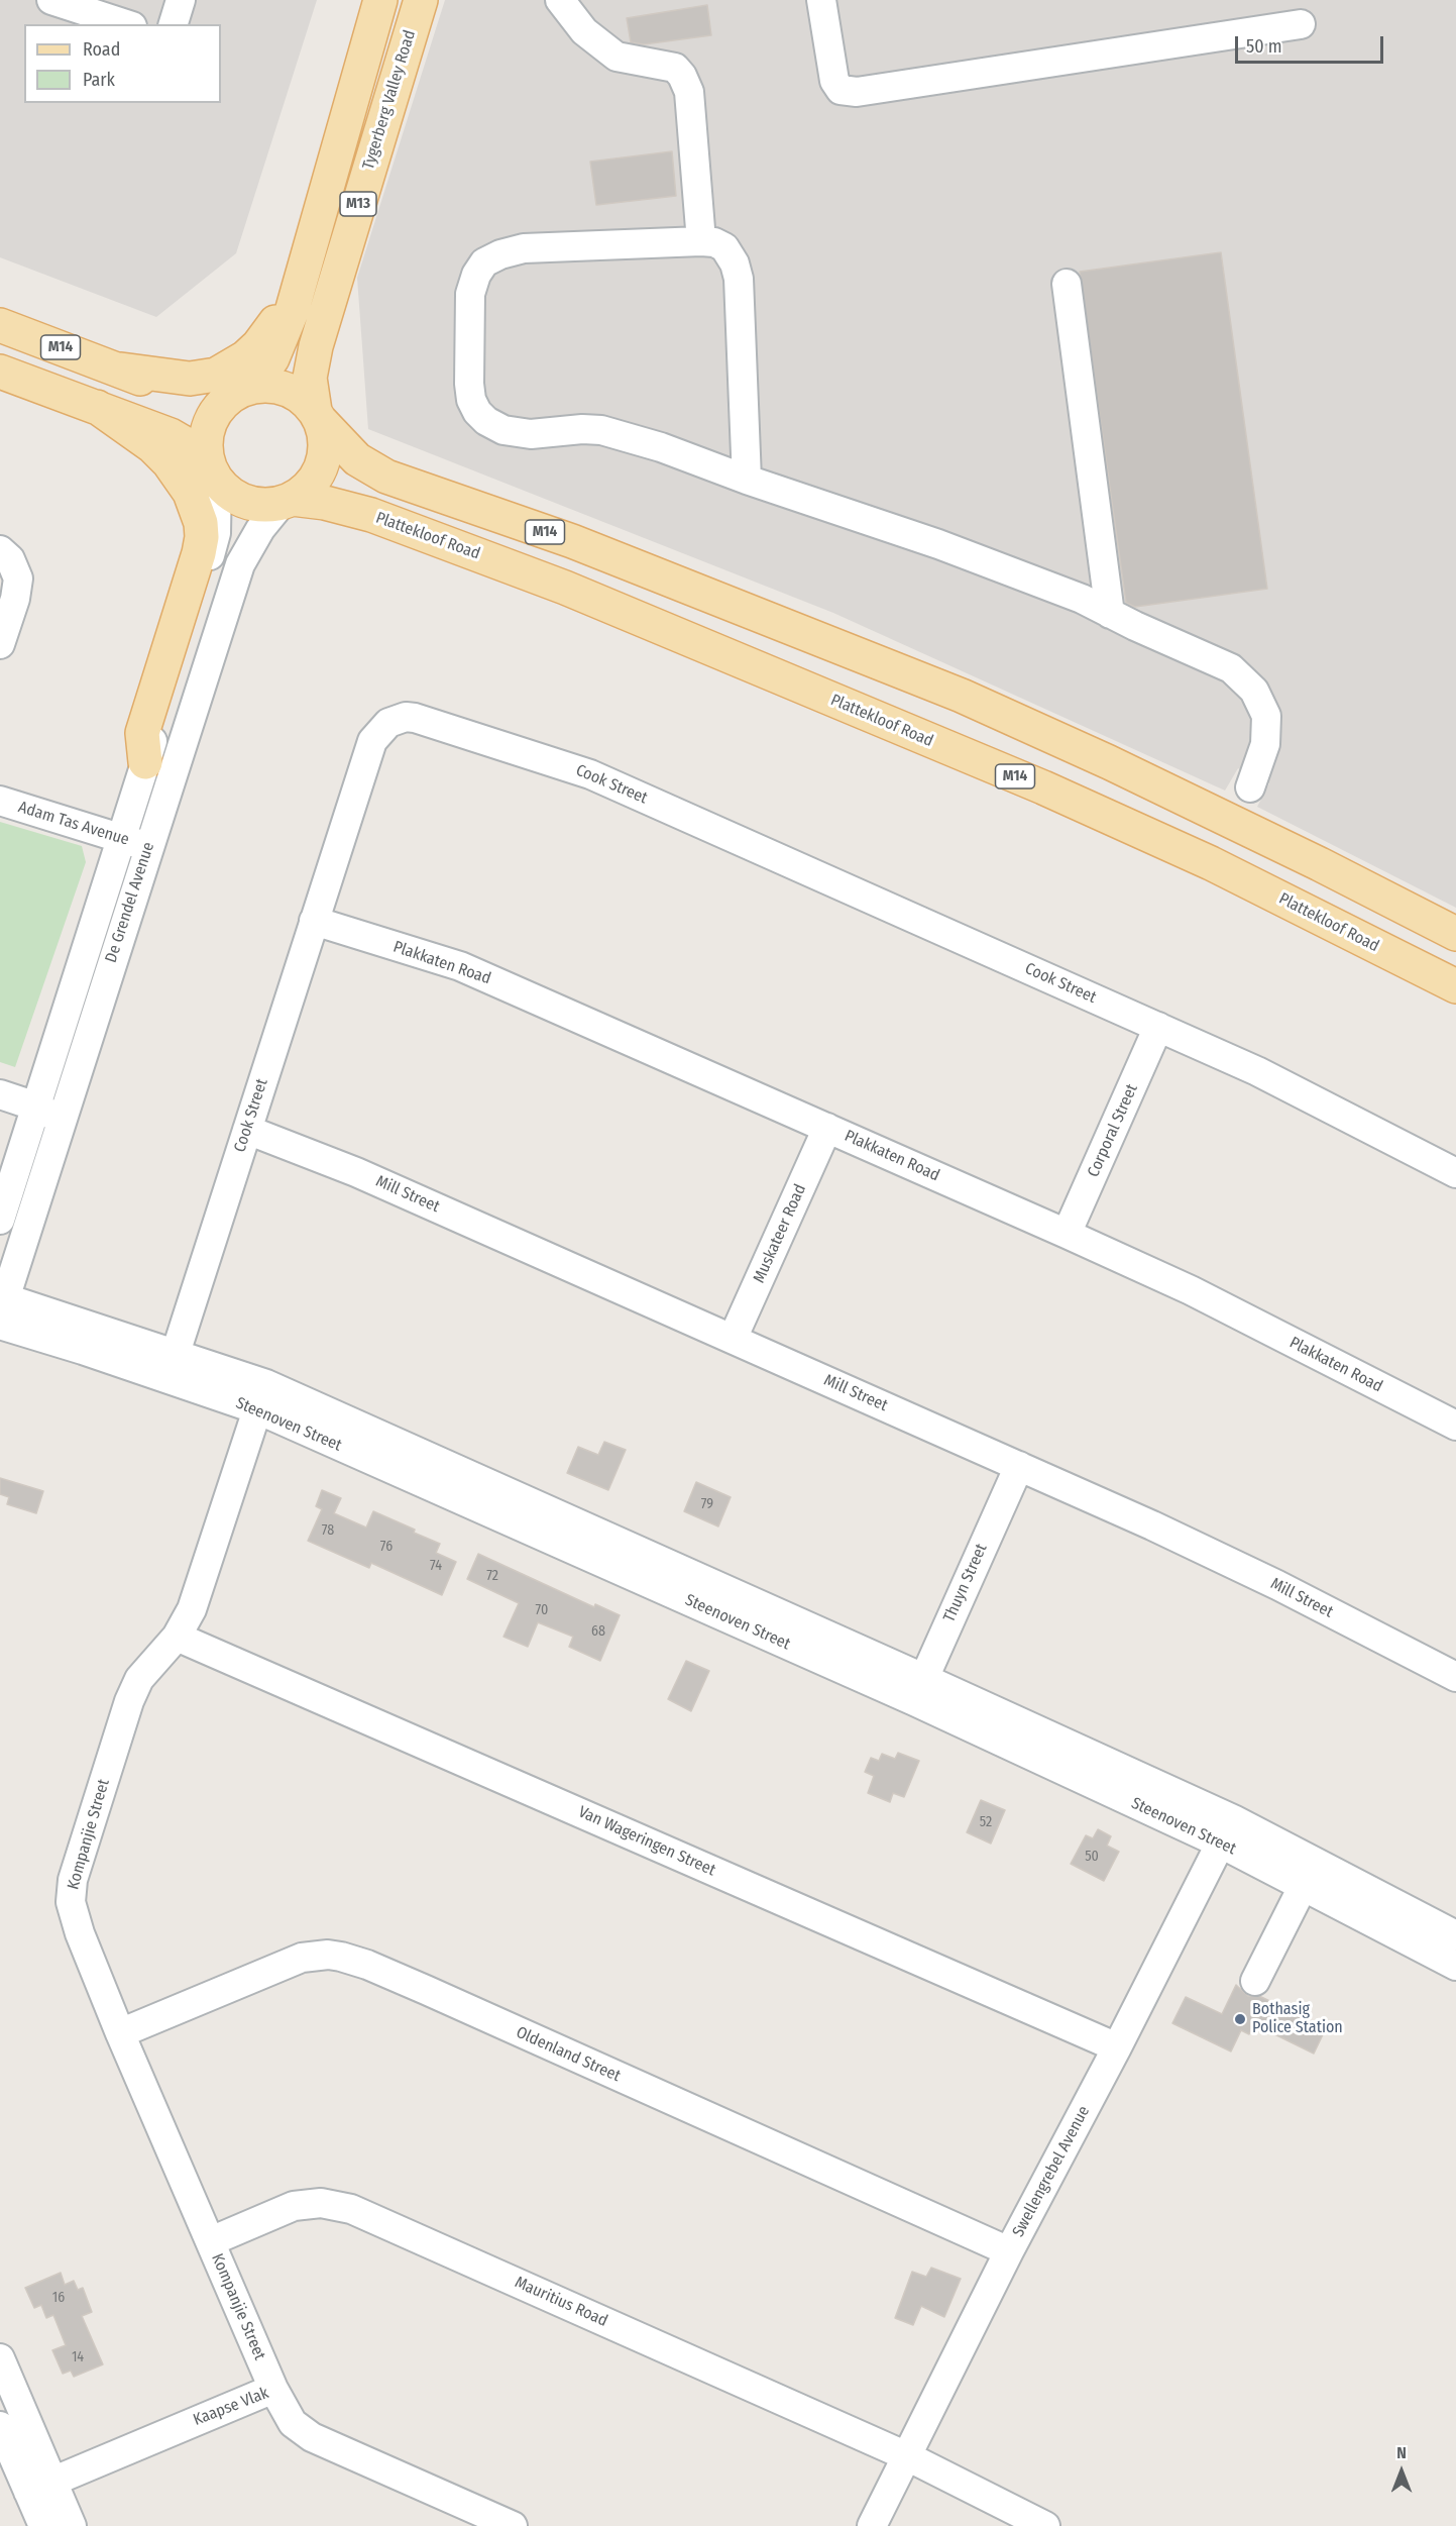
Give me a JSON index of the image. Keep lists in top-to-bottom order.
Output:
{
  "streets": {
    "main road": [
      "Tygerberg Valley Road",
      "M13",
      "M14",
      "Plattekloof Road"
    ],
    "street": [
      "Cook Street",
      "Adam Tas Avenue",
      "De Grendel Avenue",
      "Plakkaten Road",
      "Corporal Street",
      "Mill Street",
      "Muskateer Road",
      "Steenoven Street",
      "Thuyn Street",
      "Kompanjie Street",
      "Van Wageringen Street",
      "Oldenland Street",
      "Swellengrebel Avenue",
      "Mauritius Road",
      "Kaapse Vlak"
    ]
  },
  "crossings": [
    ["Tygerberg Valley Road", "M13"],
    ["Tygerberg Valley Road", "M14"],
    ["Tygerberg Valley Road", "Plattekloof Road"],
    ["Tygerberg Valley Road", "De Grendel Avenue"],
    ["M13", "M14"],
    ["M13", "Plattekloof Road"],
    ["M13", "De Grendel Avenue"],
    ["M14", "Plattekloof Road"],
    ["M14", "De Grendel Avenue"],
    ["Plattekloof Road", "De Grendel Avenue"],
    ["Cook Street", "Plakkaten Road"],
    ["Cook Street", "Corporal Street"],
    ["Cook Street", "Mill Street"],
    ["Cook Street", "Steenoven Street"],
    ["Adam Tas Avenue", "De Grendel Avenue"],
    ["De Grendel Avenue", "Steenoven Street"],
    ["Plakkaten Road", "Corporal Street"],
    ["Plakkaten Road", "Muskateer Road"],
    ["Mill Street", "Muskateer Road"],
    ["Mill Street", "Thuyn Street"],
    ["Steenoven Street", "Thuyn Street"],
    ["Steenoven Street", "Kompanjie Street"],
    ["Steenoven Street", "Swellengrebel Avenue"],
    ["Kompanjie Street", "Van Wageringen Street"],
    ["Kompanjie Street", "Oldenland Street"],
    ["Kompanjie Street", "Mauritius Road"],
    ["Kompanjie Street", "Kaapse Vlak"],
    ["Van Wageringen Street", "Swellengrebel Avenue"],
    ["Oldenland Street", "Swellengrebel Avenue"],
    ["Swellengrebel Avenue", "Mauritius Road"]
  ],
  "places": ["Bothasig Police Station"],
  "house_numbers": [
    "79",
    "78",
    "76",
    "74",
    "72",
    "70",
    "68",
    "52",
    "50",
    "16",
    "14"
  ],
  "legend": ["Road", "Park"],
  "scale_bar": "50 m",
  "north": "top"
}
